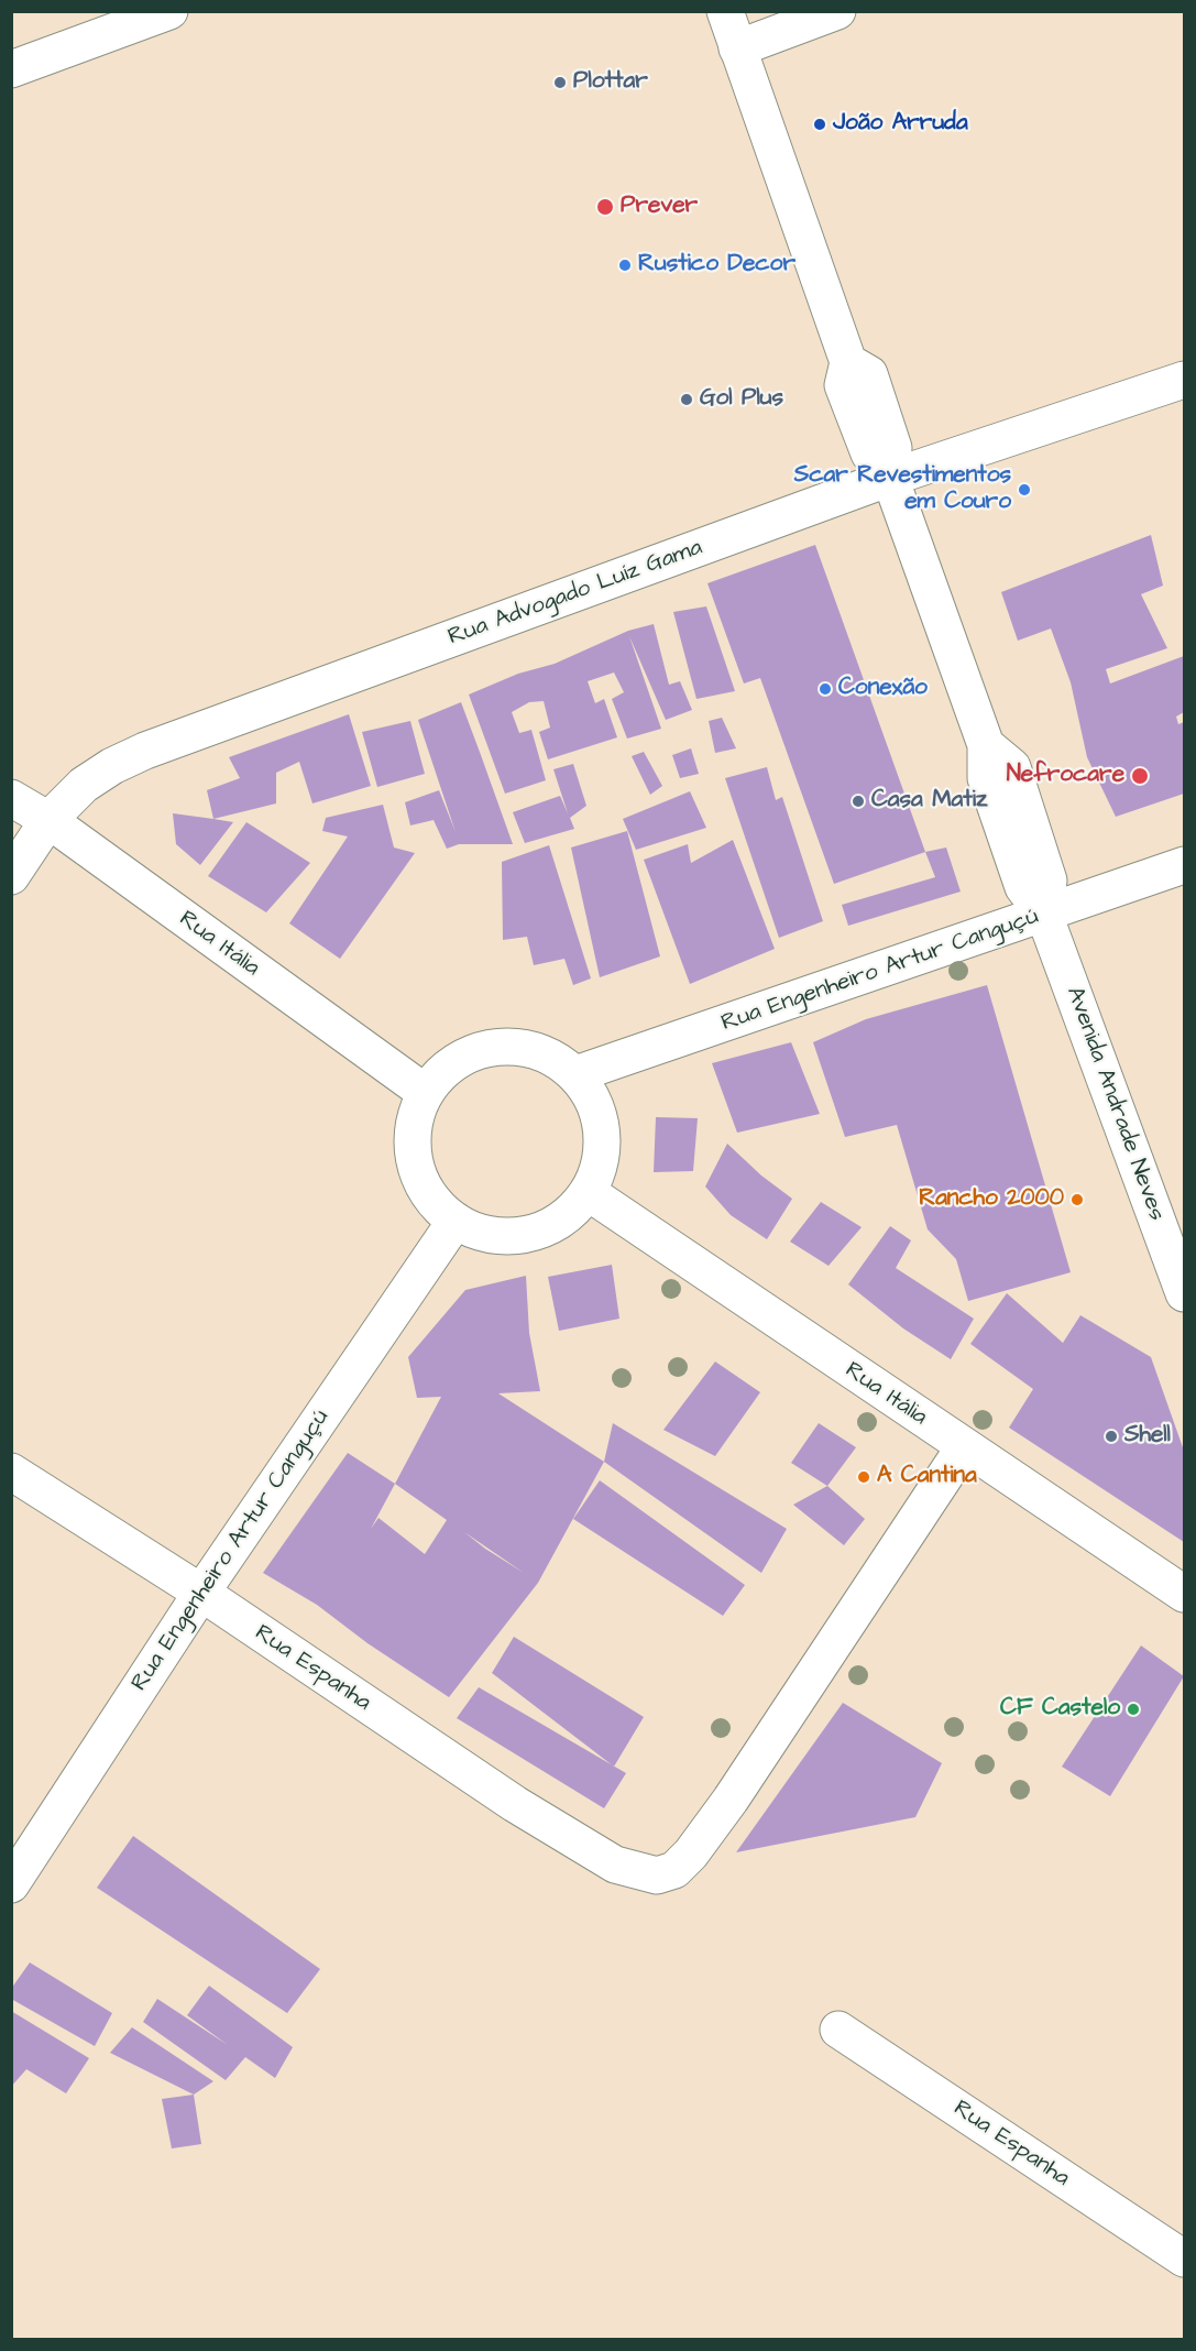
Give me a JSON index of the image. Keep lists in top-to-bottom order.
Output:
{
  "streets": {
    "street": [
      "Rua Advogado Luíz Gama",
      "Rua Itália",
      "Rua Engenheiro Artur Canguçú",
      "Avenida Andrade Neves",
      "Rua Espanha"
    ]
  },
  "crossings": [
    ["Rua Advogado Luíz Gama", "Rua Itália"],
    ["Rua Advogado Luíz Gama", "Avenida Andrade Neves"],
    ["Rua Itália", "Rua Engenheiro Artur Canguçú"],
    ["Rua Itália", "Rua Espanha"],
    ["Rua Engenheiro Artur Canguçú", "Avenida Andrade Neves"],
    ["Rua Engenheiro Artur Canguçú", "Rua Espanha"]
  ],
  "places": [
    "Plottar",
    "João Arruda",
    "Prever",
    "Rustico Decor",
    "Gol Plus",
    "Scar Revestimentos em Couro",
    "Conexão",
    "Nefrocare",
    "Casa Matiz",
    "Rancho 2000",
    "Shell",
    "A Cantina",
    "CF Castelo"
  ]
}
